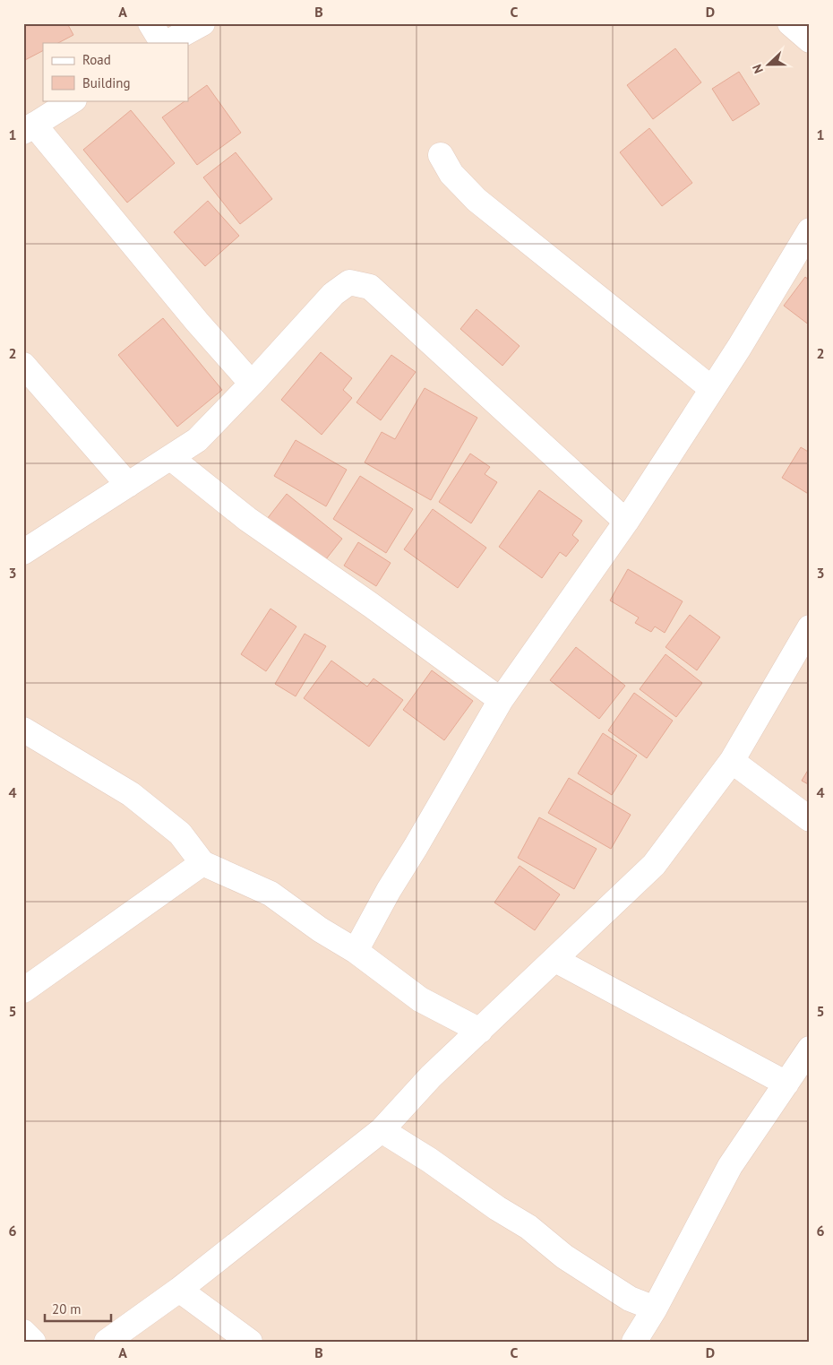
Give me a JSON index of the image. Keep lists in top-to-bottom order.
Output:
{
  "legend": ["Road", "Building"],
  "scale_bar": "20 m",
  "north": "left",
  "grid": {
    "columns": [
      "A",
      "B",
      "C",
      "D"
    ],
    "rows": [
      "1",
      "2",
      "3",
      "4",
      "5",
      "6"
    ]
  }
}
